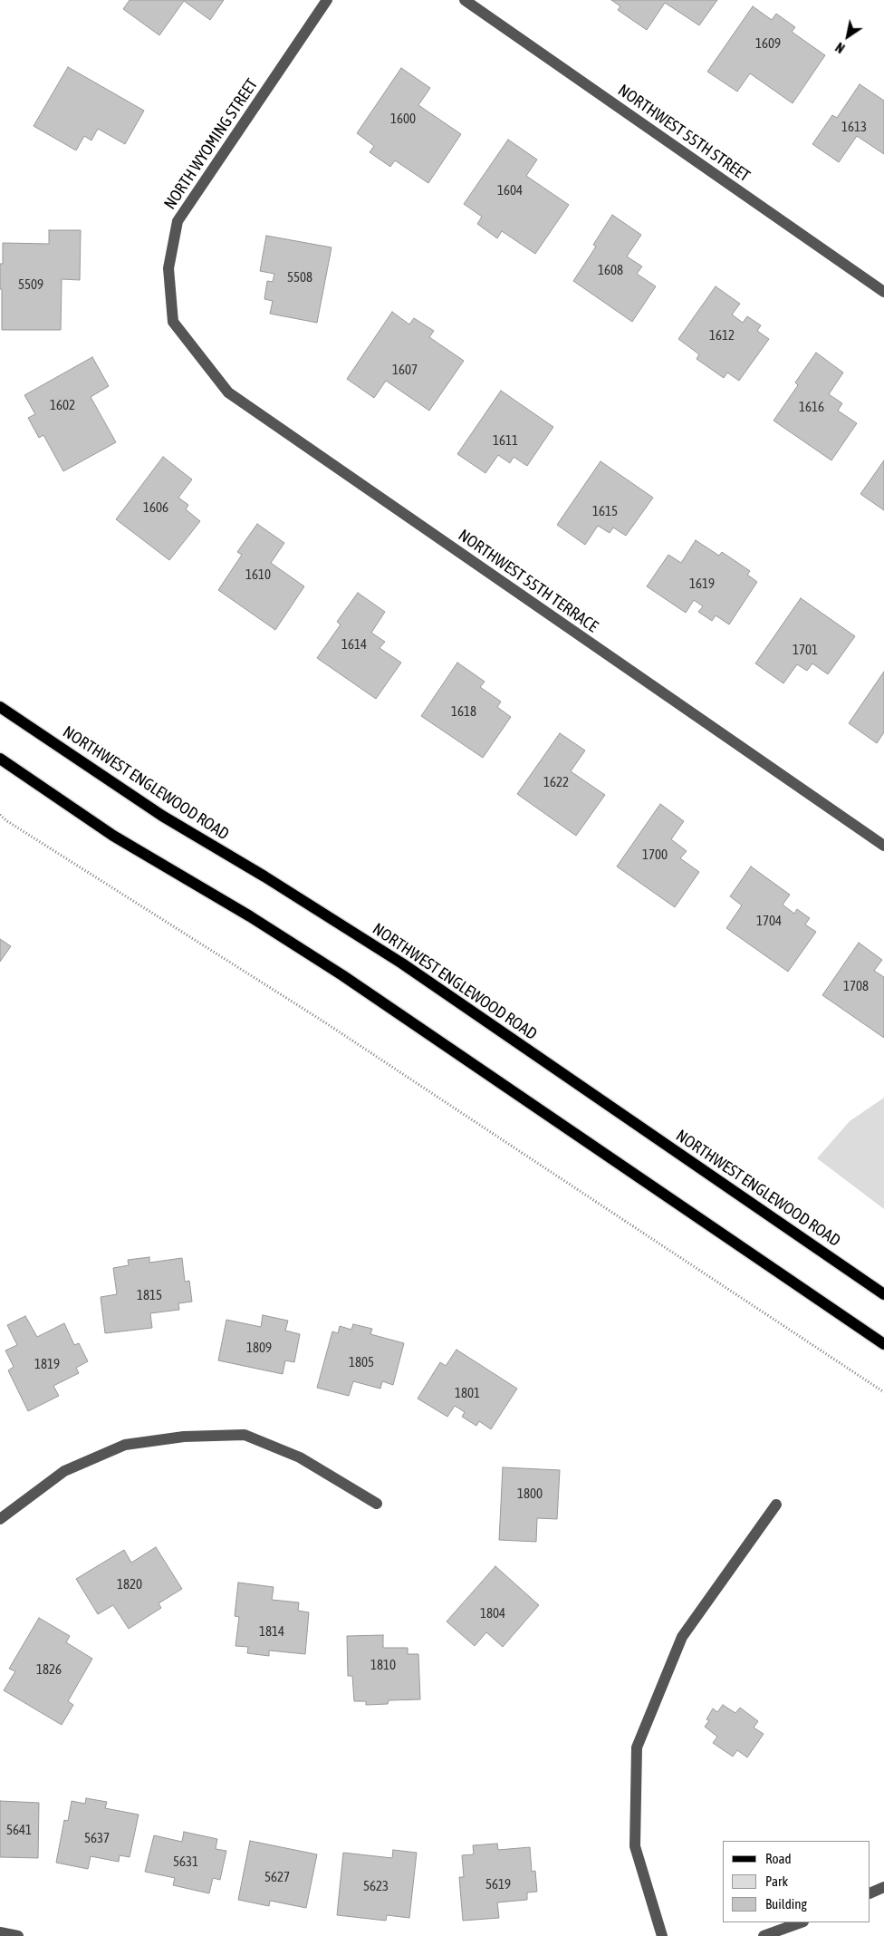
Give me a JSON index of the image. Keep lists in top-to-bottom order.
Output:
{
  "streets": {
    "main road": ["NORTHWEST ENGLEWOOD ROAD"],
    "street": ["NORTHWEST 55TH STREET", "NORTH WYOMING STREET", "NORTHWEST 55TH TERRACE"]
  },
  "crossings": [
    ["NORTH WYOMING STREET", "NORTHWEST 55TH TERRACE"]
  ],
  "house_numbers": [
    "1609",
    "1600",
    "1613",
    "1604",
    "1608",
    "5508",
    "5509",
    "1612",
    "1607",
    "1602",
    "1616",
    "1611",
    "1606",
    "1615",
    "1610",
    "1619",
    "1614",
    "1701",
    "1618",
    "1622",
    "1700",
    "1704",
    "1708",
    "1815",
    "1809",
    "1805",
    "1819",
    "1801",
    "1800",
    "1820",
    "1804",
    "1814",
    "1810",
    "1826",
    "5641",
    "5637",
    "5631",
    "5627",
    "5619",
    "5623"
  ],
  "legend": ["Road", "Park", "Building"],
  "north": "bottom left"
}
